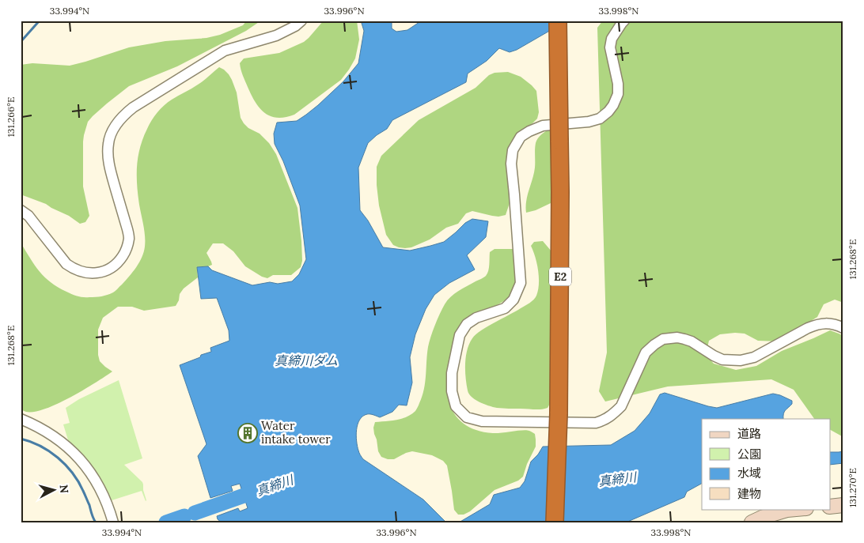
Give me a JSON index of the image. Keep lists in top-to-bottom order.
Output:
{
  "streets": {
    "highway": ["E2"]
  },
  "water": ["真締川ダム", "真締川"],
  "places": {
    "building": ["Water intake tower"]
  },
  "legend": [
    "道路",
    "公園",
    "水域",
    "建物"
  ],
  "north": "right",
  "coordinates": [
    "33.994°N",
    "33.996°N",
    "33.998°N",
    "131.266°E",
    "131.268°E",
    "131.270°E"
  ]
}
